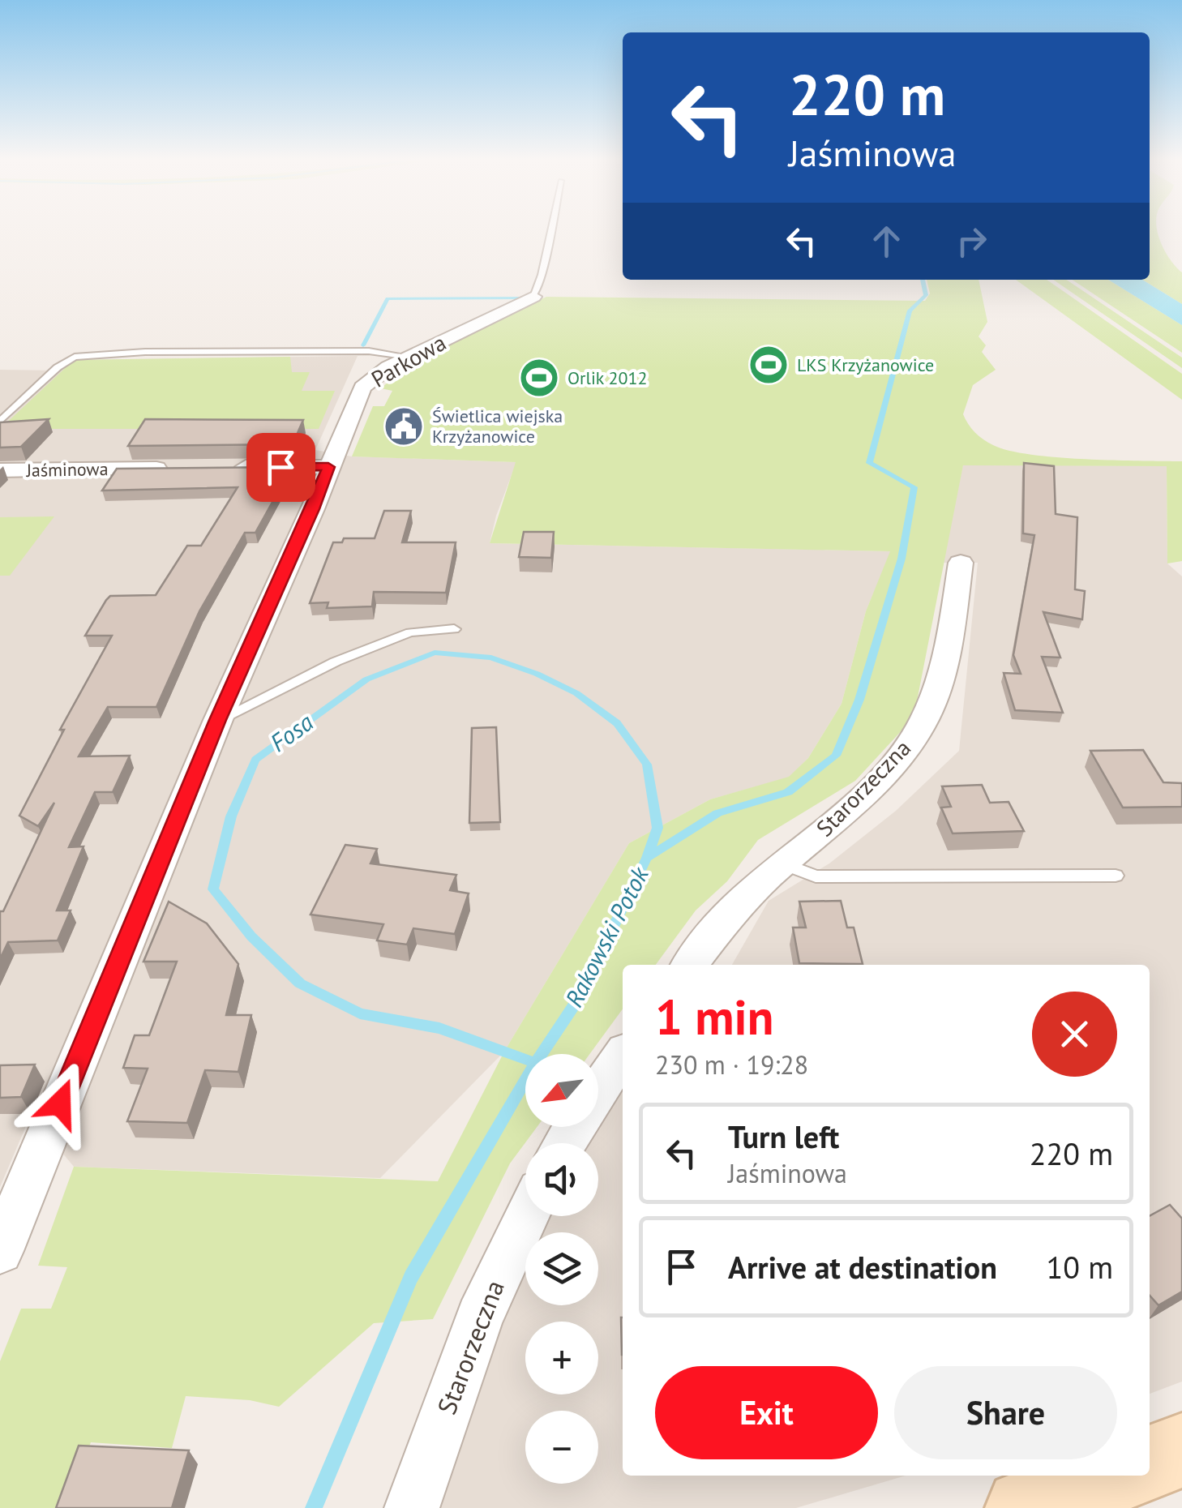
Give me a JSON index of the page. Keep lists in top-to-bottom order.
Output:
{
  "streets": {
    "street": ["Parkowa", "Jaśminowa", "Starorzeczna"]
  },
  "water": ["Fosa", "Rakowski Potok"],
  "places": {
    "sports": ["LKS Krzyżanowice", "Orlik 2012"],
    "public building": ["Świetlica wiejska Krzyżanowice"]
  },
  "north": "bottom left",
  "page": {
    "turn": ["220 m", "Jaśminowa"],
    "heading": ["1 min", "230 m · 19:28"],
    "map_buttons": ["+", "−"],
    "list": [
      {
        "name": "Turn left",
        "note": "Jaśminowa",
        "value": "220 m"
      },
      {
        "name": "Arrive at destination",
        "value": "10 m"
      }
    ],
    "buttons": ["Exit", "Share"]
  }
}
